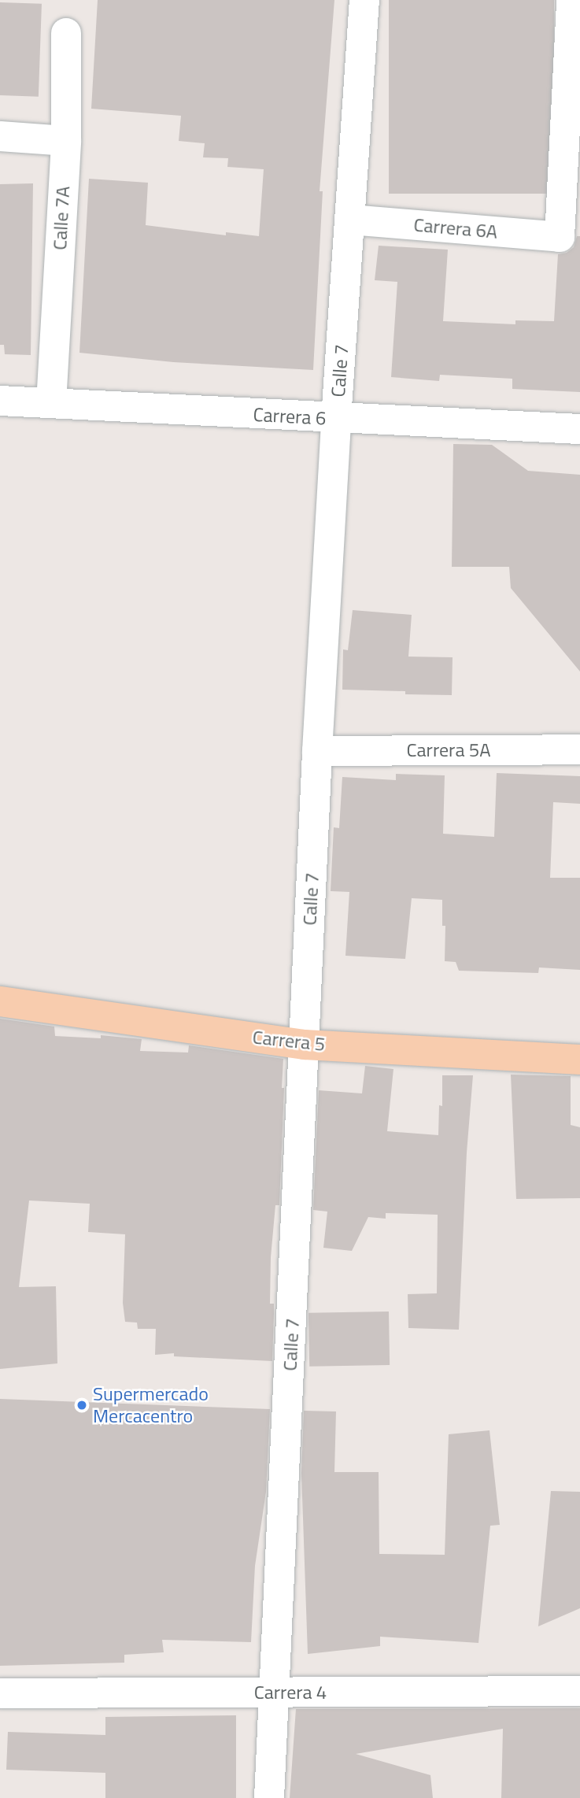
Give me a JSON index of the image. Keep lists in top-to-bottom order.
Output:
{
  "streets": {
    "main road": ["Carrera 5"],
    "street": [
      "Calle 7A",
      "Carrera 6A",
      "Calle 7",
      "Carrera 6",
      "Carrera 5A",
      "Carrera 4"
    ]
  },
  "crossings": [
    ["Calle 7A", "Carrera 6"],
    ["Carrera 6A", "Calle 7"],
    ["Calle 7", "Carrera 6"],
    ["Calle 7", "Carrera 5A"],
    ["Calle 7", "Carrera 5"],
    ["Calle 7", "Carrera 4"]
  ],
  "places": ["Supermercado Mercacentro"]
}
